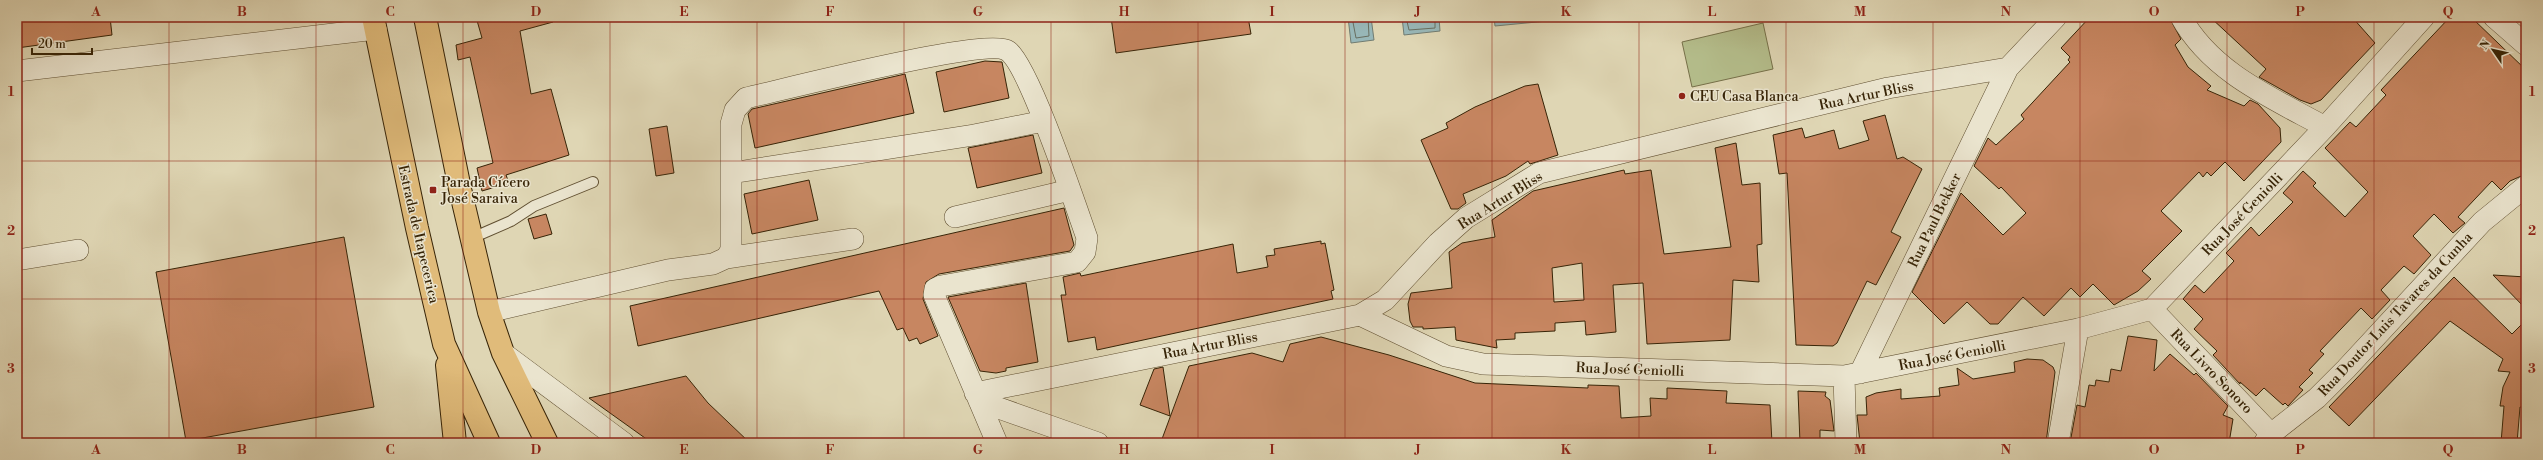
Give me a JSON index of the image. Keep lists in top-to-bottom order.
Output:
{
  "streets": {
    "main road": ["Estrada de Itapecerica"],
    "street": [
      "Rua Artur Bliss",
      "Rua José Geniolli",
      "Rua Paul Bekker",
      "Rua Doutor Luis Tavares da Cunha",
      "Rua Livro Sonoro"
    ]
  },
  "crossings": [
    ["Rua Artur Bliss", "Rua José Geniolli"],
    ["Rua Artur Bliss", "Rua Paul Bekker"],
    ["Rua José Geniolli", "Rua Paul Bekker"],
    ["Rua José Geniolli", "Rua Livro Sonoro"],
    ["Rua Doutor Luis Tavares da Cunha", "Rua Livro Sonoro"]
  ],
  "places": {
    "other": ["CEU Casa Blanca"],
    "transit": ["Parada Cícero José Saraiva"]
  },
  "scale_bar": "20 m",
  "north": "top left",
  "grid": {
    "columns": [
      "A",
      "B",
      "C",
      "D",
      "E",
      "F",
      "G",
      "H",
      "I",
      "J",
      "K",
      "L",
      "M",
      "N",
      "O",
      "P",
      "Q"
    ],
    "rows": ["1", "2", "3"]
  }
}
